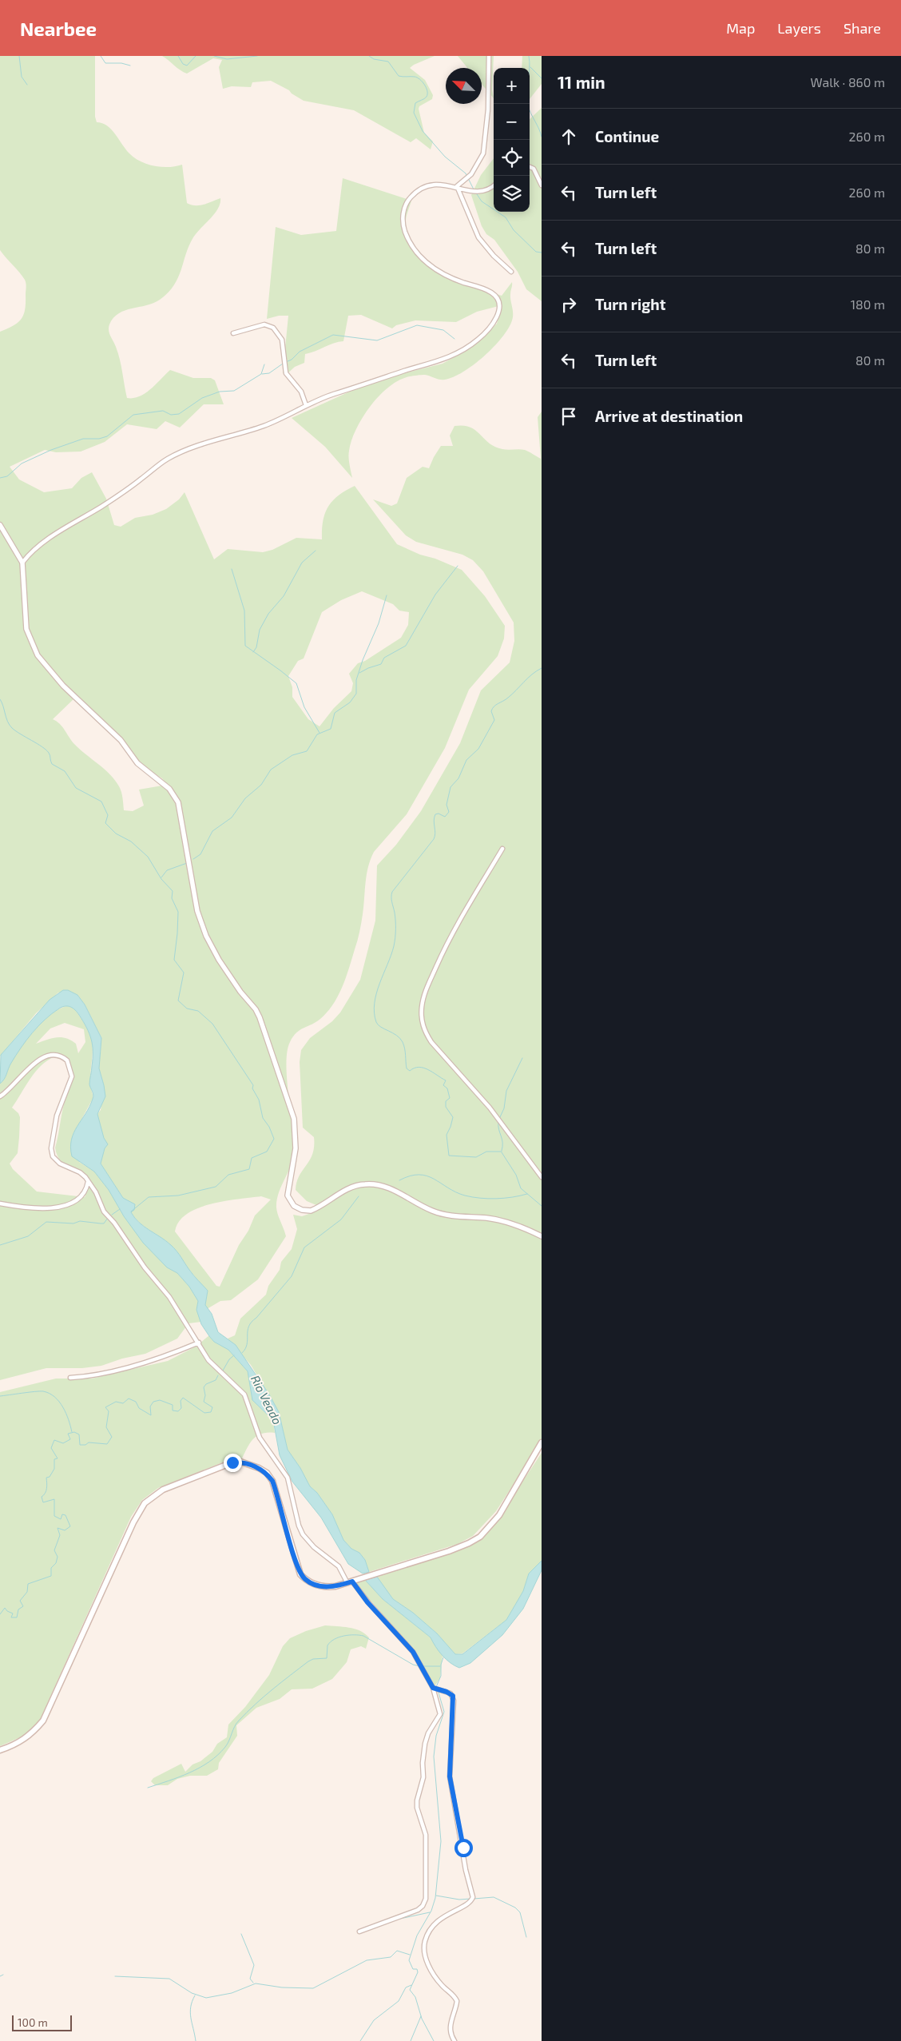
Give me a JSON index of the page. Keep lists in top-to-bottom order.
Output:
{
  "water": ["Rio Veado"],
  "scale_bar": "100 m",
  "north": "top left",
  "page": {
    "header": "Nearbee",
    "nav": ["Map", "Layers", "Share"],
    "heading": ["11 min", "Walk · 860 m"],
    "map_buttons": ["+", "−"],
    "list": [
      ["Continue", "260 m"],
      ["Turn left", "260 m"],
      ["Turn left", "80 m"],
      ["Turn right", "180 m"],
      ["Turn left", "80 m"],
      "Arrive at destination"
    ],
    "scale": "100 m"
  }
}
